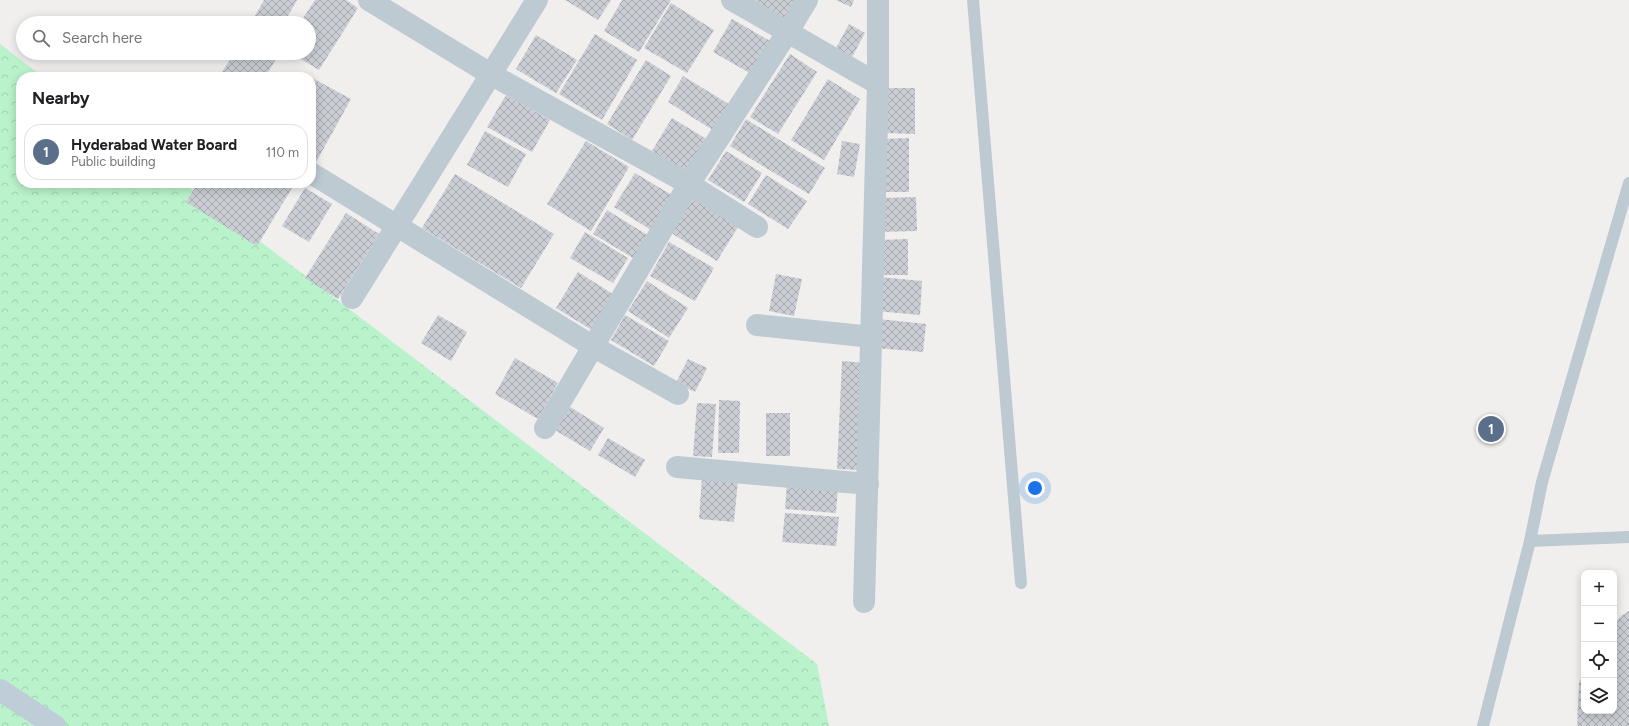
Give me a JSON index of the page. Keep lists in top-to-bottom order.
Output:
{
  "page": {
    "search": "Search here",
    "heading": "Nearby",
    "list": [
      {
        "mark": "1",
        "name": "Hyderabad Water Board",
        "note": "Public building",
        "value": "110 m"
      }
    ],
    "pins": "1",
    "map_buttons": ["+", "−"]
  }
}
